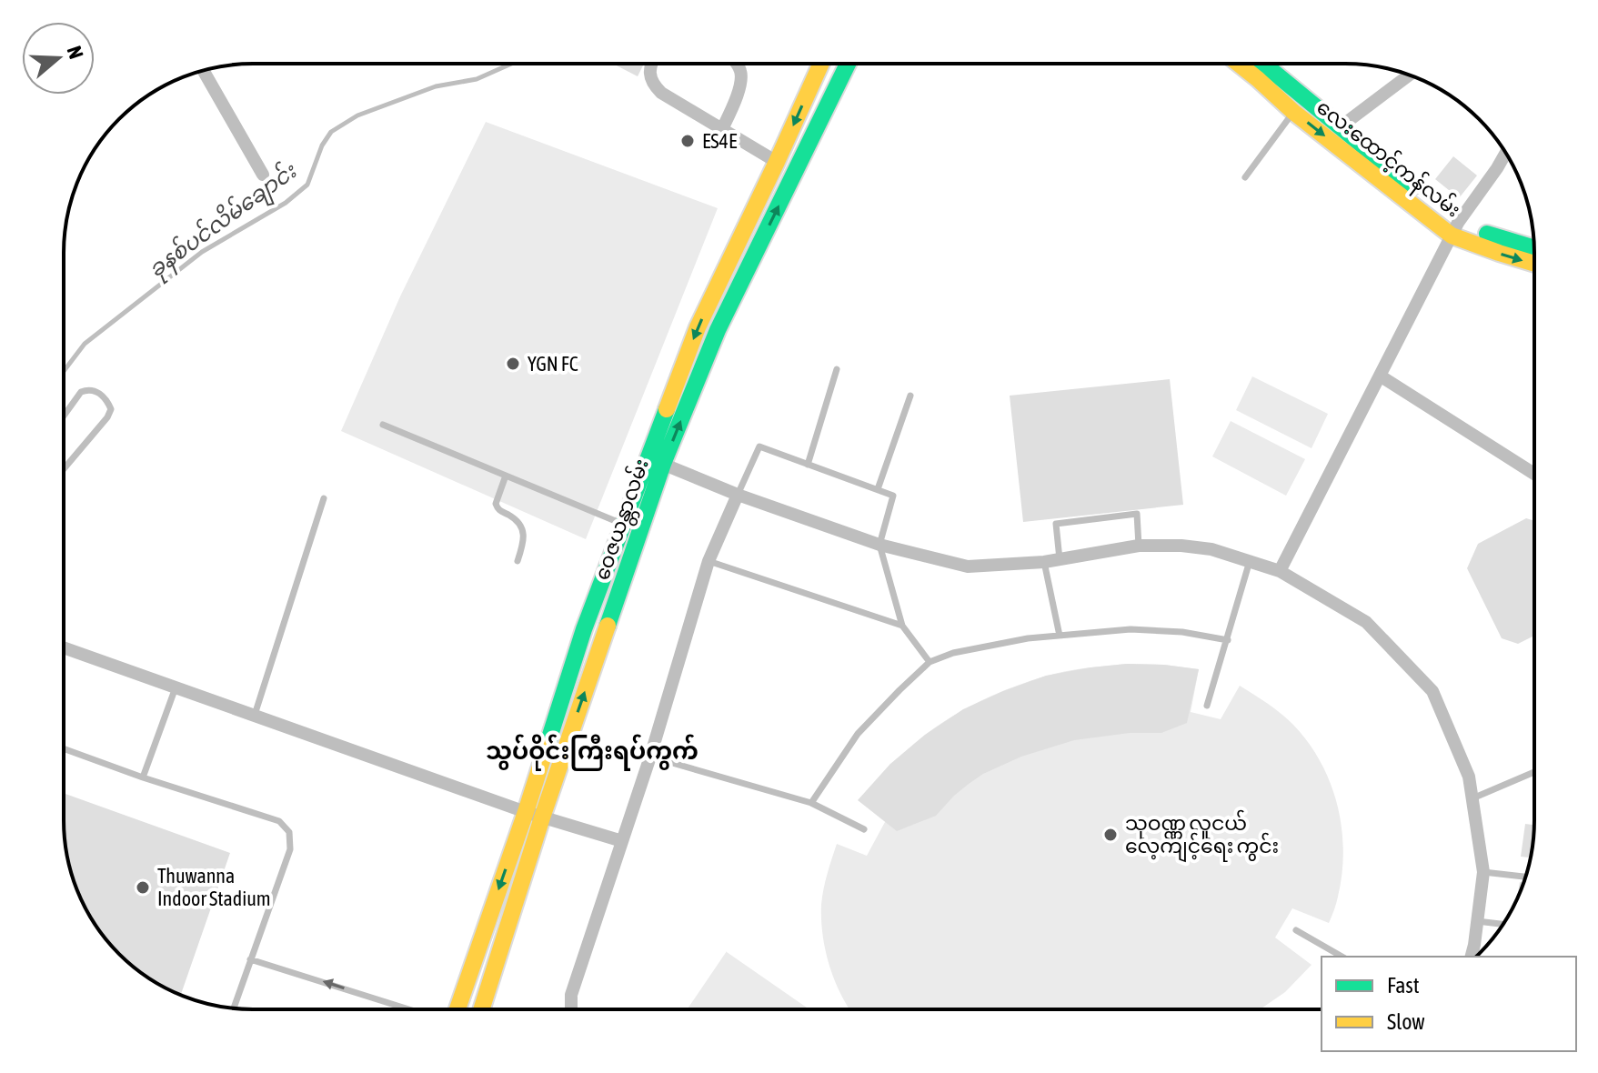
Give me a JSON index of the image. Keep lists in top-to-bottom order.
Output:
{
  "streets": {
    "main road": ["လေးထောင့်ကန်လမ်း", "ဝေဇယန္တာလမ်း"]
  },
  "districts": ["သွပ်ဝိုင်းကြီးရပ်ကွက်"],
  "water": ["ခုနစ်ပင်လိမ်ချောင်း"],
  "places": [
    "ES4E",
    "YGN FC",
    "သုဝဏ္ဏ လူငယ် လေ့ကျင့်ရေး ကွင်း",
    "Thuwanna Indoor Stadium"
  ],
  "legend": ["Fast", "Slow"],
  "north": "right"
}
